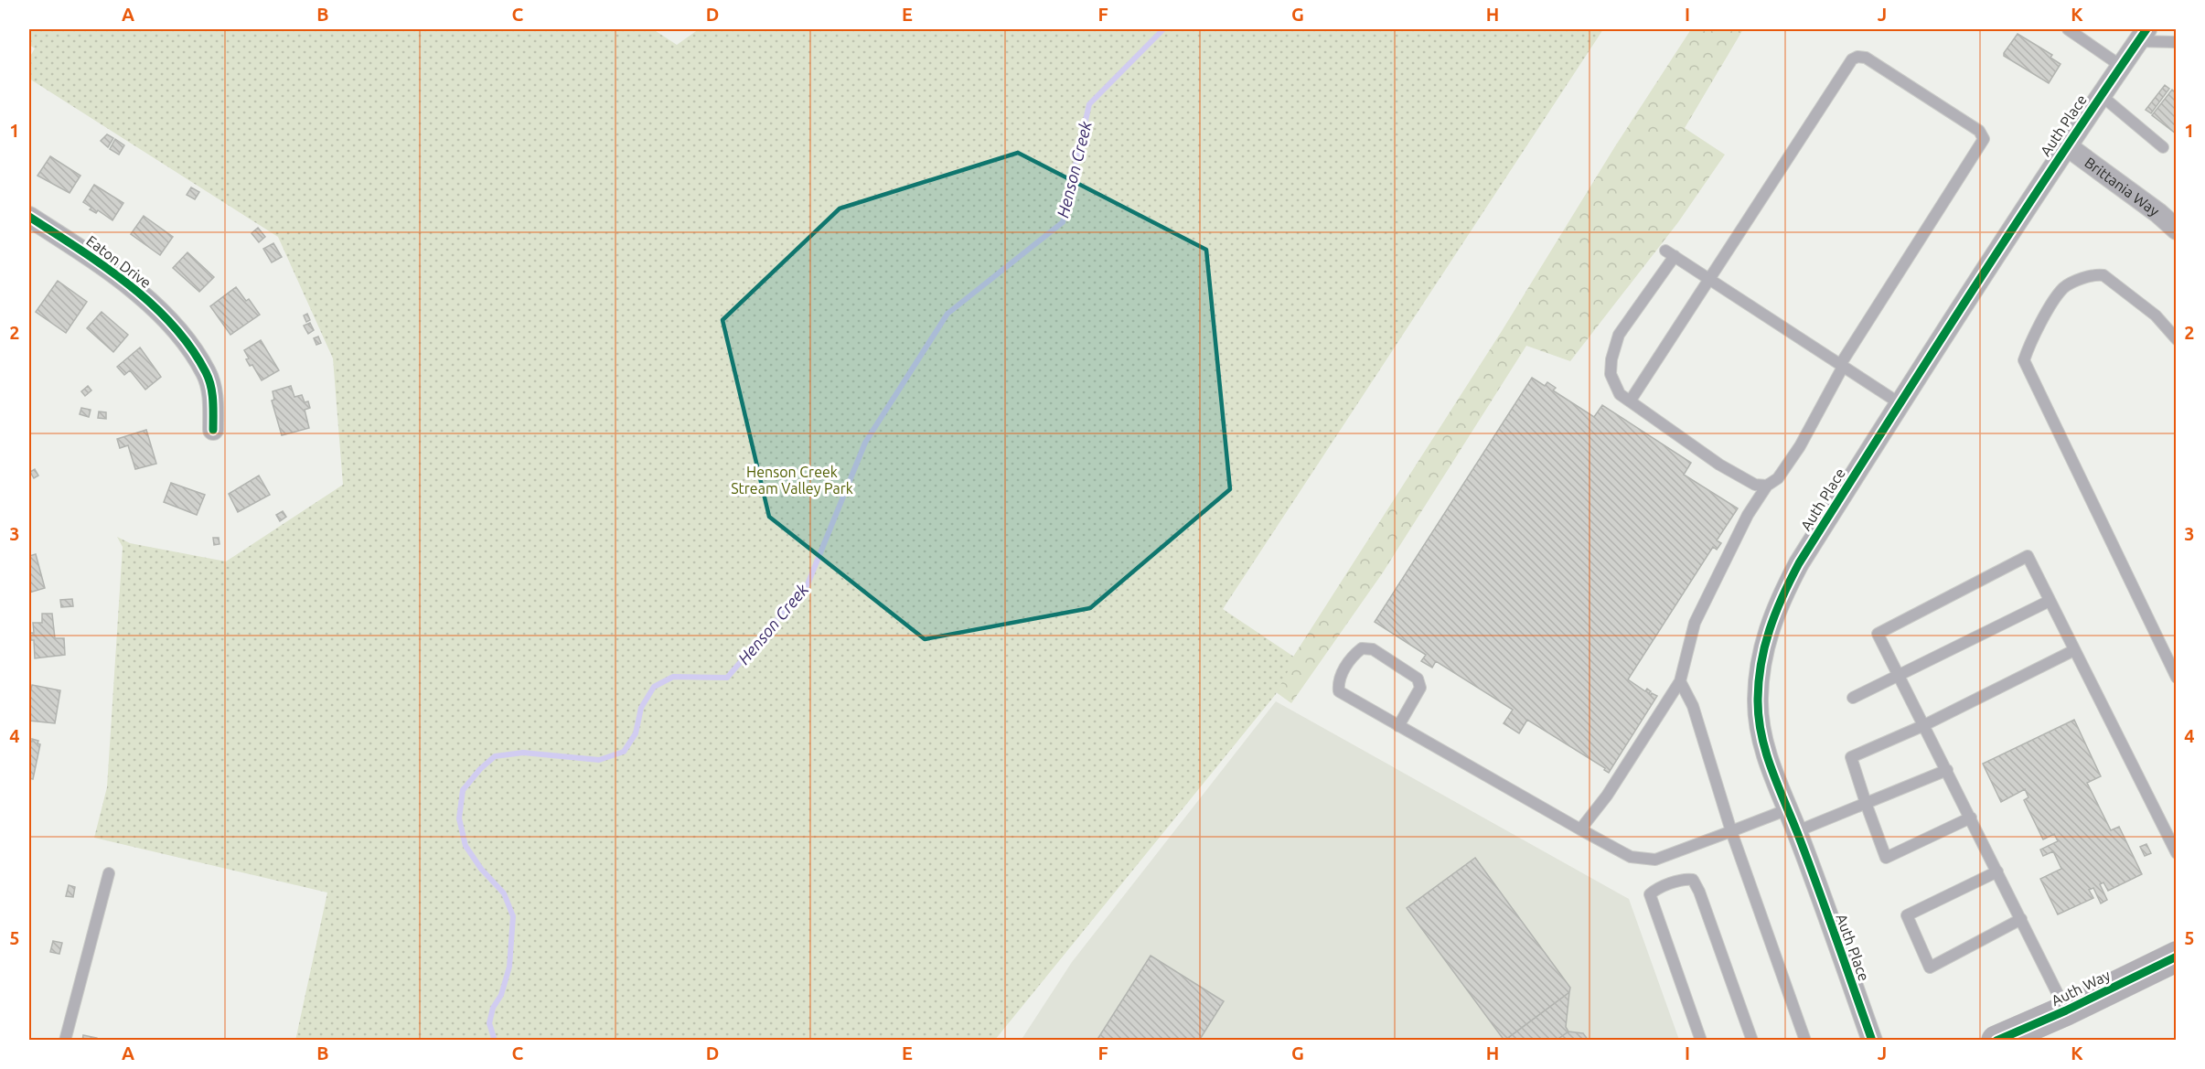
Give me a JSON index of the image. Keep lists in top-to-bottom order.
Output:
{
  "streets": {
    "street": [
      "Auth Place",
      "Brittania Way",
      "Eaton Drive",
      "Auth Way"
    ]
  },
  "crossings": [
    ["Auth Place", "Brittania Way"]
  ],
  "water": ["Henson Creek"],
  "parks": ["Henson Creek Stream Valley Park"],
  "grid": {
    "columns": [
      "A",
      "B",
      "C",
      "D",
      "E",
      "F",
      "G",
      "H",
      "I",
      "J",
      "K"
    ],
    "rows": [
      "1",
      "2",
      "3",
      "4",
      "5"
    ]
  }
}
